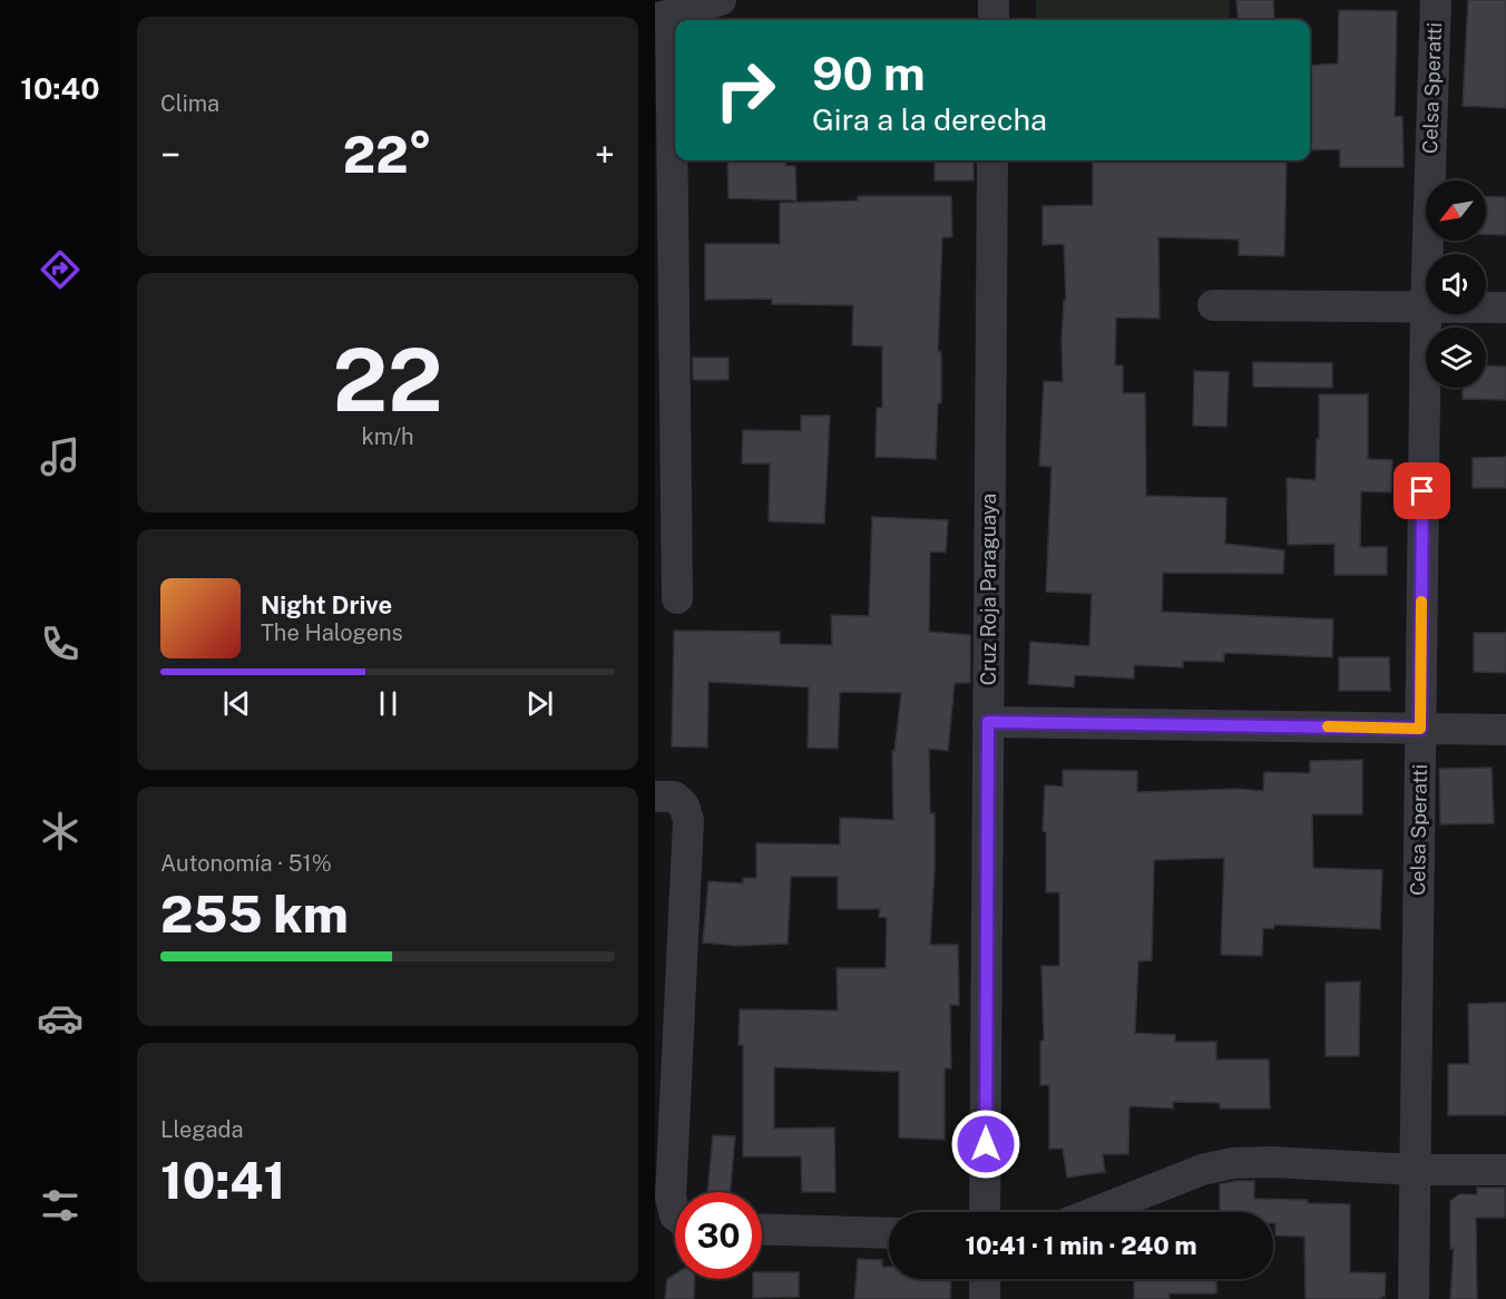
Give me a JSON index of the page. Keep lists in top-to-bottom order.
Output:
{
  "streets": {
    "street": ["Celsa Speratti", "Cruz Roja Paraguaya"]
  },
  "north": "bottom left",
  "page": {
    "tabs": "10:40",
    "tile": [
      "Clima",
      ["22", "km/h"],
      ["Autonomía · 51%", "255 km"],
      ["Llegada", "10:41"]
    ],
    "turn": ["90 m", "Gira a la derecha"],
    "heat": ["−", "22°", "+"],
    "song": ["Night Drive", "The Halogens"],
    "limit": "30",
    "trip": "10:41 · 1 min · 240 m"
  }
}
